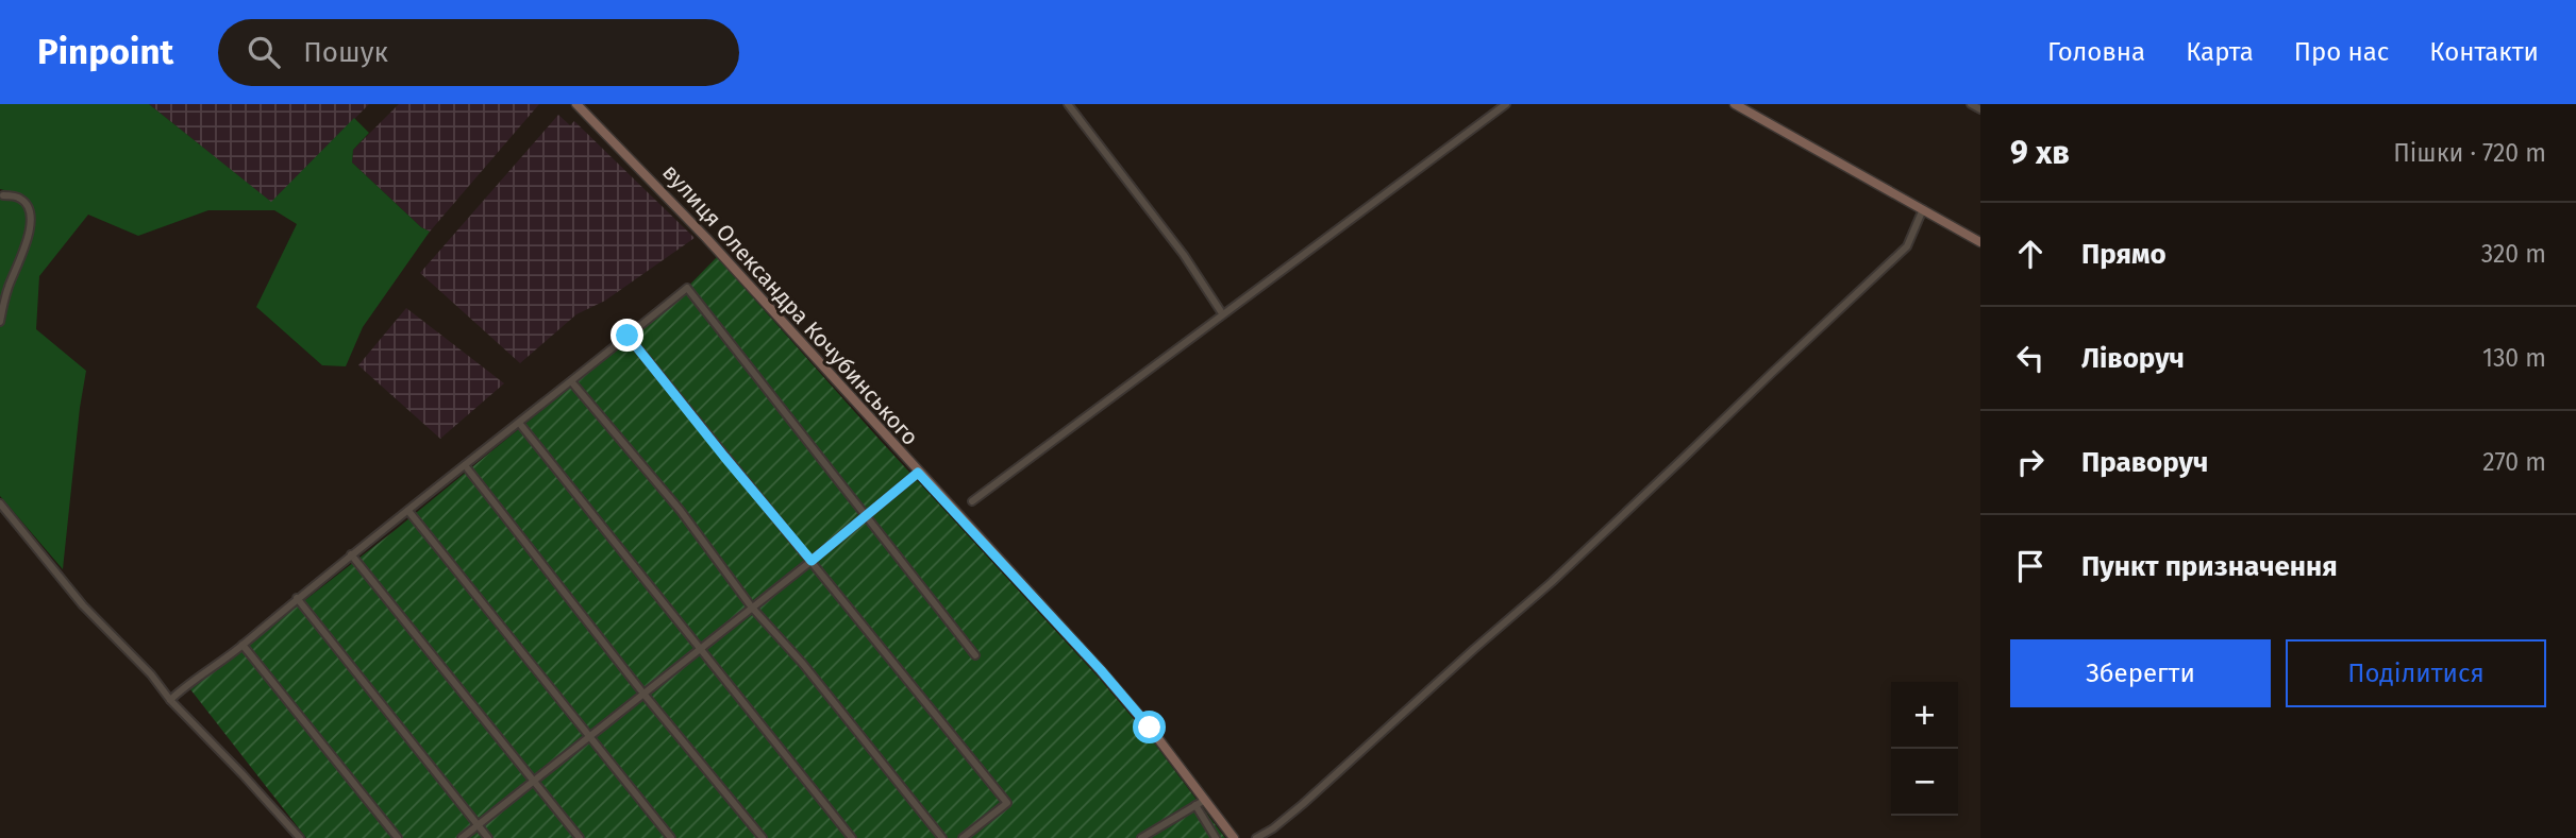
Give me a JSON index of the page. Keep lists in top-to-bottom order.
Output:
{
  "streets": {
    "street": ["вулиця Олександра Кочубинського"]
  },
  "page": {
    "header": "Pinpoint",
    "search": "Пошук",
    "nav": [
      "Головна",
      "Карта",
      "Про нас",
      "Контакти"
    ],
    "heading": ["9 хв", "Пішки · 720 m"],
    "list": [
      ["Прямо", "320 m"],
      ["Ліворуч", "130 m"],
      ["Праворуч", "270 m"],
      "Пункт призначення"
    ],
    "buttons": ["Зберегти", "Поділитися"],
    "map_buttons": ["+", "−"]
  }
}
